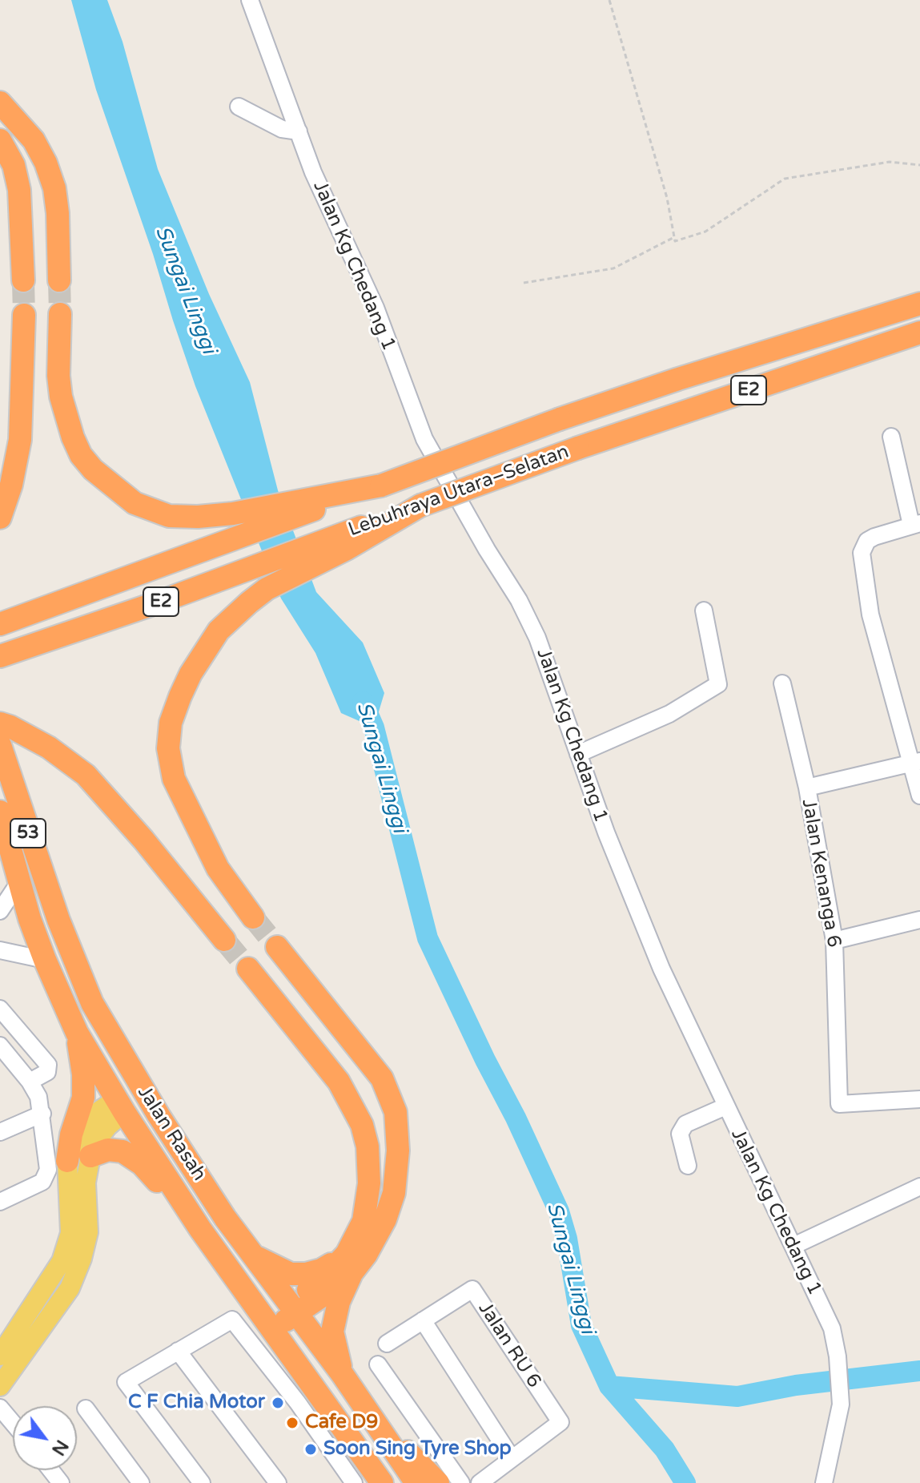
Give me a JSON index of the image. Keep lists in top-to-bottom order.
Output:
{
  "streets": {
    "highway": [
      "E2",
      "Lebuhraya Utara–Selatan",
      "53",
      "Jalan Rasah"
    ],
    "street": ["Jalan Kg Chedang 1", "Jalan Kenanga 6", "Jalan RU 6"]
  },
  "water": ["Sungai Linggi"],
  "places": ["C F Chia Motor", "Cafe D9", "Soon Sing Tyre Shop"],
  "north": "bottom right"
}
